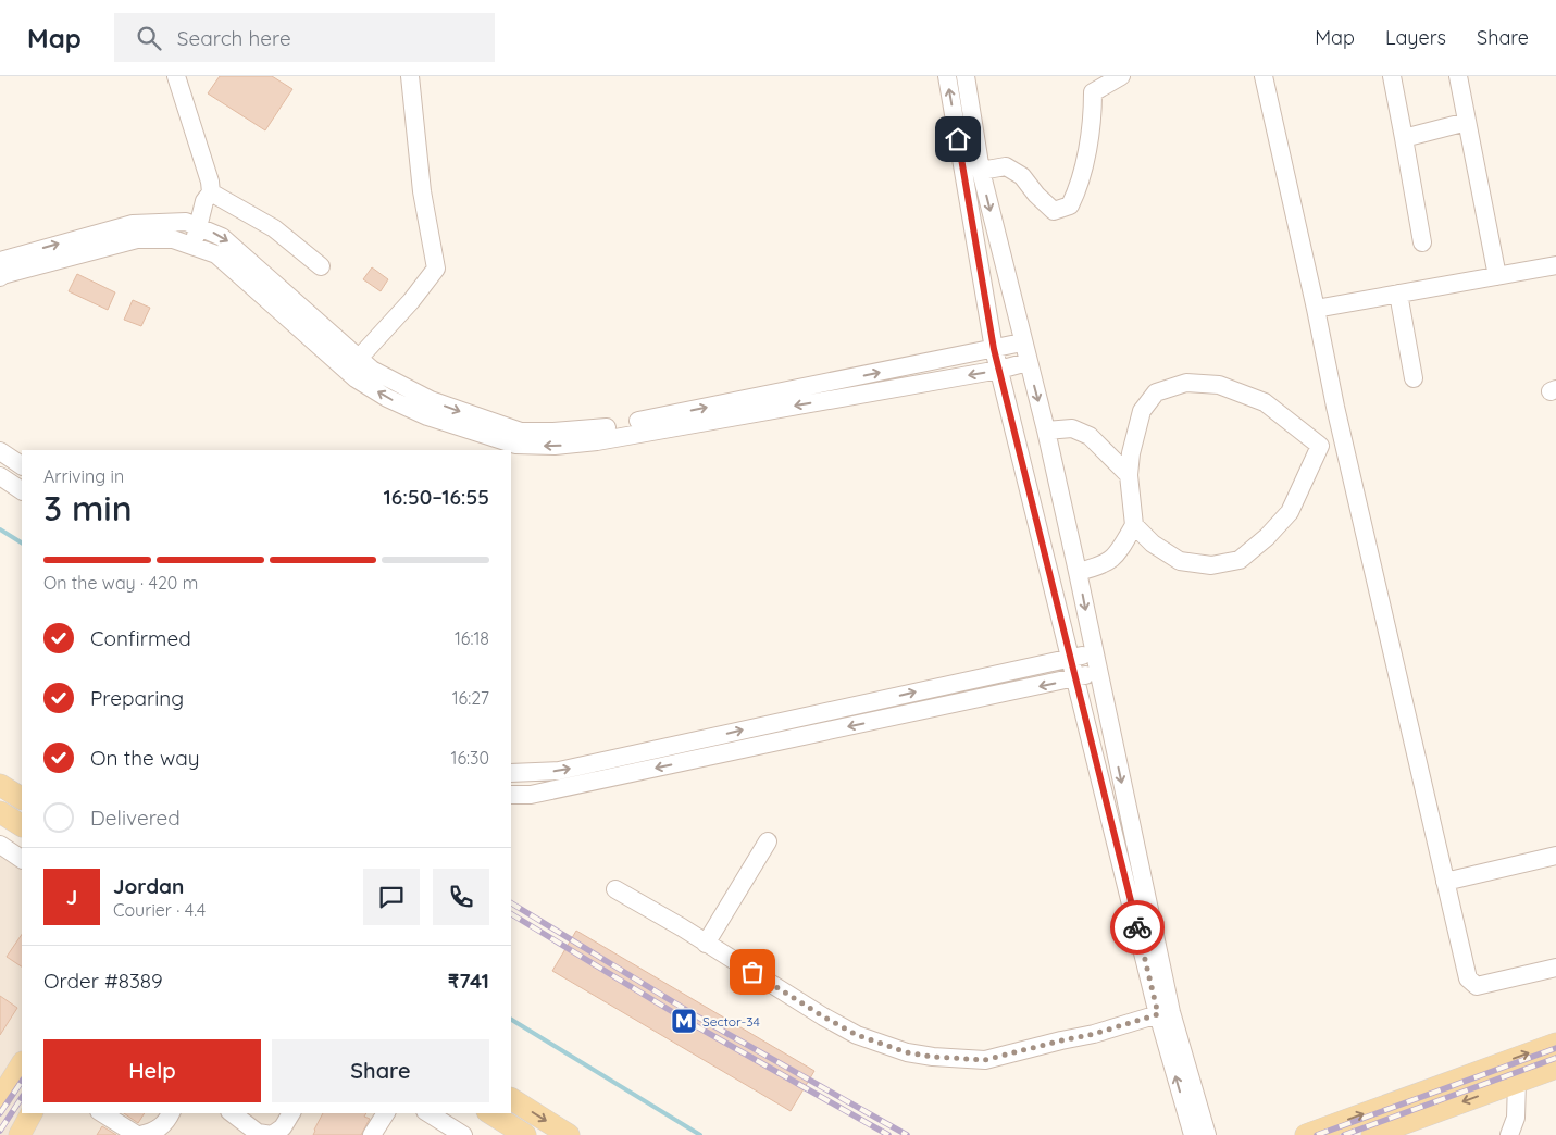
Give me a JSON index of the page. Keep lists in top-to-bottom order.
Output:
{
  "places": {
    "metro station": ["Sector-34"]
  },
  "page": {
    "header": "Map",
    "search": "Search here",
    "nav": ["Map", "Layers", "Share"],
    "heading": ["3 min", "Arriving in", "16:50–16:55"],
    "panel": [
      "Jordan",
      "Courier · 4.4",
      "Order #8389",
      "₹741"
    ],
    "bar": "On the way · 420 m",
    "list": [
      ["Confirmed", "16:18"],
      ["Preparing", "16:27"],
      ["On the way", "16:30"],
      "Delivered"
    ],
    "round": "J",
    "buttons": ["Help", "Share"]
  }
}
